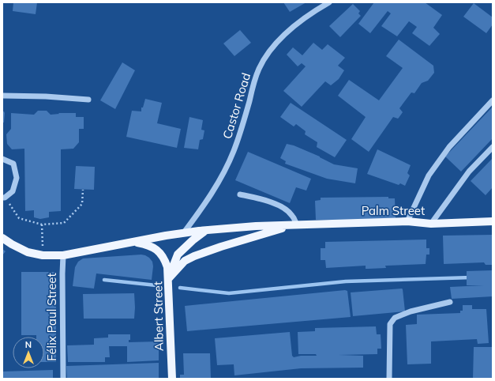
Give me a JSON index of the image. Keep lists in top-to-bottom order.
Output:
{
  "streets": {
    "main road": ["Palm Street", "Albert Street"],
    "street": ["Castor Road", "Félix Paul Street"]
  },
  "north": "top"
}
